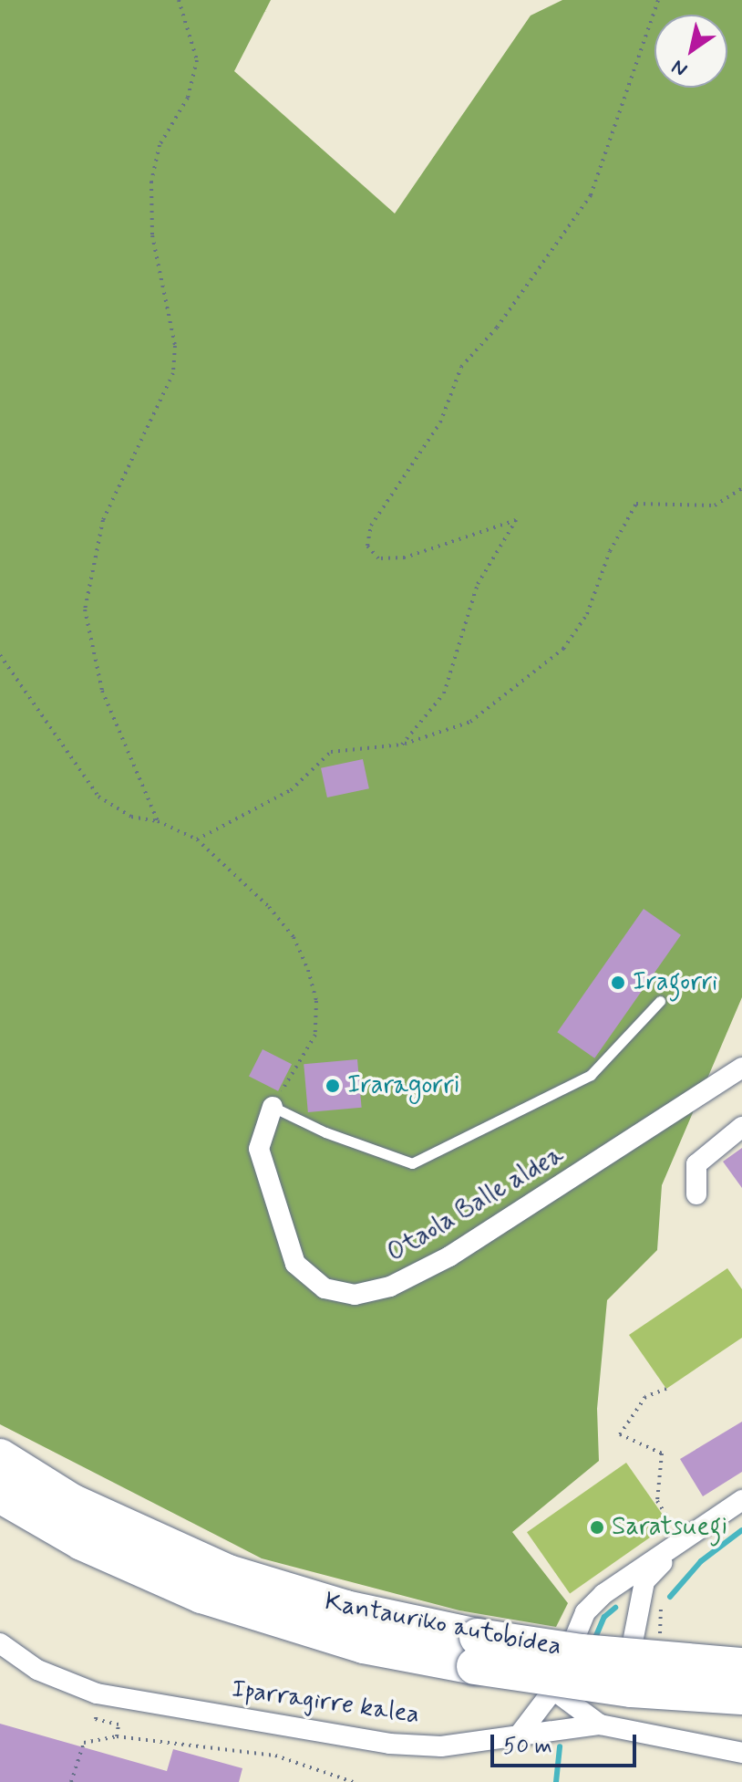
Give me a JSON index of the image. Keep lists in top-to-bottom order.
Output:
{
  "streets": {
    "highway": ["Kantauriko autobidea"],
    "street": ["Otaola Balle aldea", "Iparragirre kalea"]
  },
  "places": ["Iragorri", "Iraragorri", "Saratsuegi"],
  "scale_bar": "50 m",
  "north": "bottom left"
}
